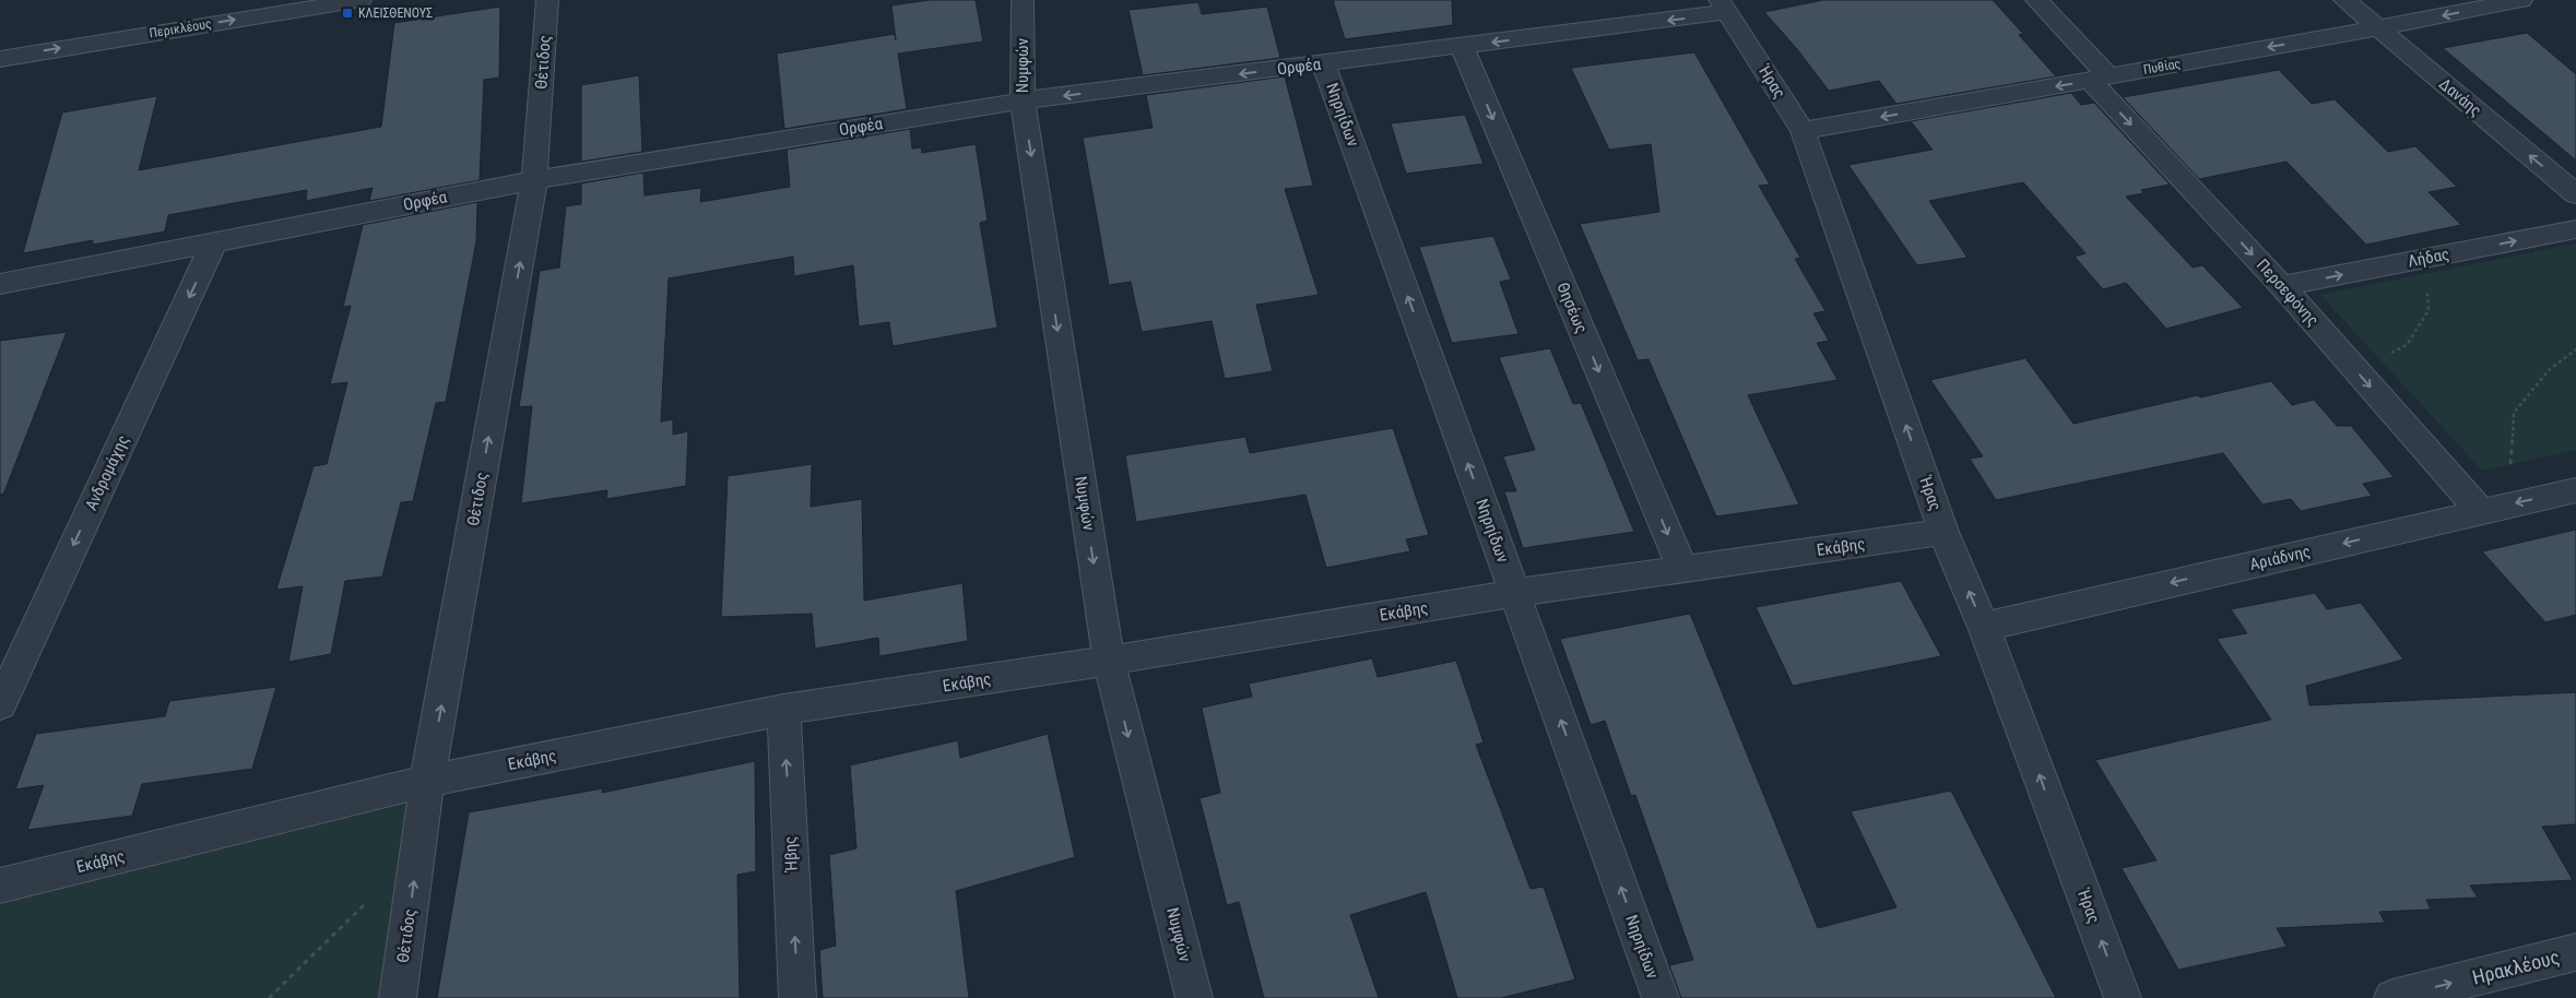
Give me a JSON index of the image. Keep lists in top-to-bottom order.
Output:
{
  "streets": {
    "street": [
      "Περικλέους",
      "Θέτιδος",
      "Νυμφών",
      "Ορφέα",
      "Πυθίας",
      "Ήρας",
      "Δανάης",
      "Νηρηίδων",
      "Λήδας",
      "Περσεφόνης",
      "Θησέως",
      "Ανδρομάχης",
      "Εκάβης",
      "Αριάδνης",
      "Ήβης",
      "Ηρακλέους"
    ]
  },
  "crossings": [
    ["Θέτιδος", "Ορφέα"],
    ["Θέτιδος", "Εκάβης"],
    ["Νυμφών", "Ορφέα"],
    ["Νυμφών", "Εκάβης"],
    ["Ορφέα", "Ήρας"],
    ["Ορφέα", "Νηρηίδων"],
    ["Ορφέα", "Θησέως"],
    ["Ορφέα", "Ανδρομάχης"],
    ["Πυθίας", "Ήρας"],
    ["Πυθίας", "Δανάης"],
    ["Πυθίας", "Περσεφόνης"],
    ["Ήρας", "Εκάβης"],
    ["Ήρας", "Αριάδνης"],
    ["Νηρηίδων", "Εκάβης"],
    ["Λήδας", "Περσεφόνης"],
    ["Περσεφόνης", "Αριάδνης"],
    ["Θησέως", "Εκάβης"],
    ["Εκάβης", "Ήβης"]
  ],
  "one_way": [
    "Περικλέους",
    "Θέτιδος",
    "Νυμφών",
    "Πυθίας",
    "Ήρας",
    "Δανάης",
    "Νηρηίδων",
    "Λήδας",
    "Περσεφόνης",
    "Θησέως",
    "Ανδρομάχης",
    "Αριάδνης",
    "Ήβης",
    "Ηρακλέους"
  ],
  "places": {
    "transit": ["ΚΛΕΙΣΘΕΝΟΥΣ"]
  }
}
